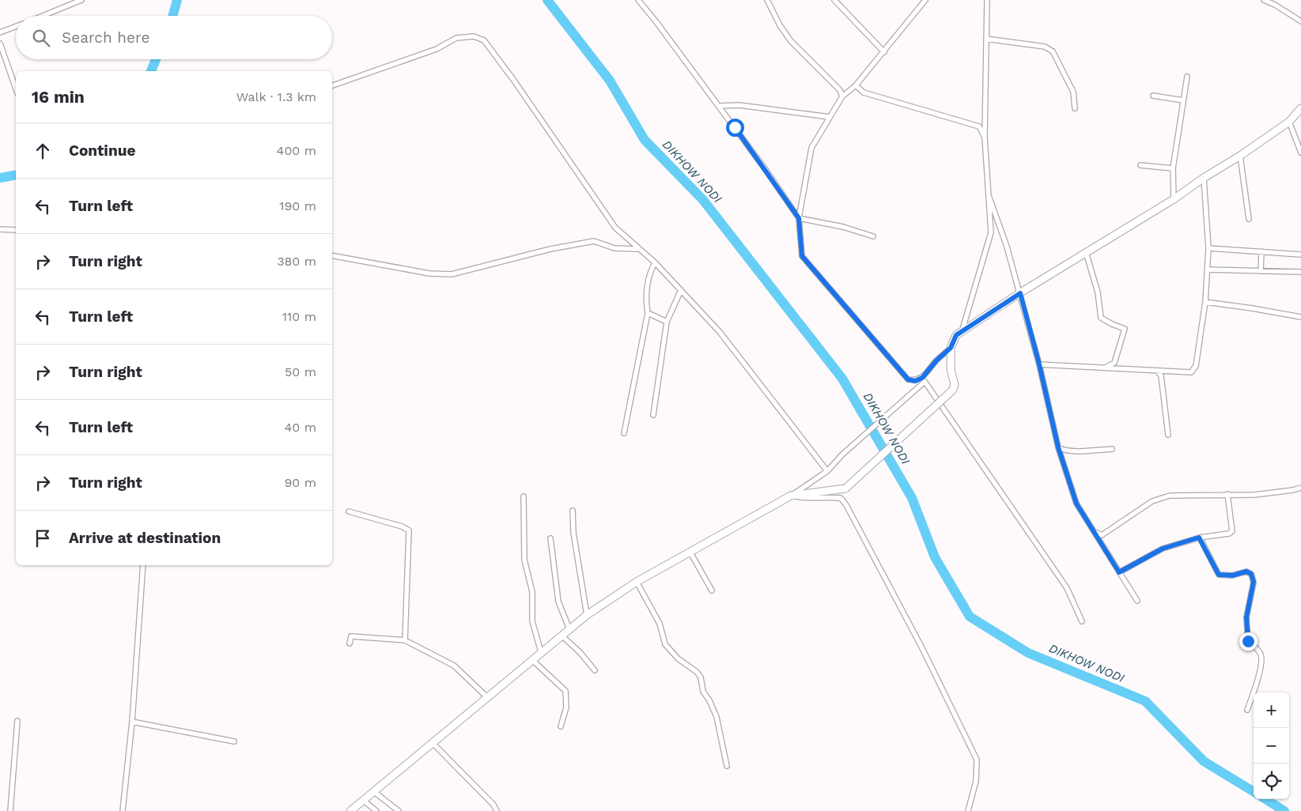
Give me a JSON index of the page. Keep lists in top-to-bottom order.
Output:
{
  "water": ["DIKHOW NODI"],
  "page": {
    "search": "Search here",
    "heading": ["16 min", "Walk · 1.3 km"],
    "list": [
      ["Continue", "400 m"],
      ["Turn left", "190 m"],
      ["Turn right", "380 m"],
      ["Turn left", "110 m"],
      ["Turn right", "50 m"],
      ["Turn left", "40 m"],
      ["Turn right", "90 m"],
      "Arrive at destination"
    ],
    "map_buttons": ["+", "−"]
  }
}
